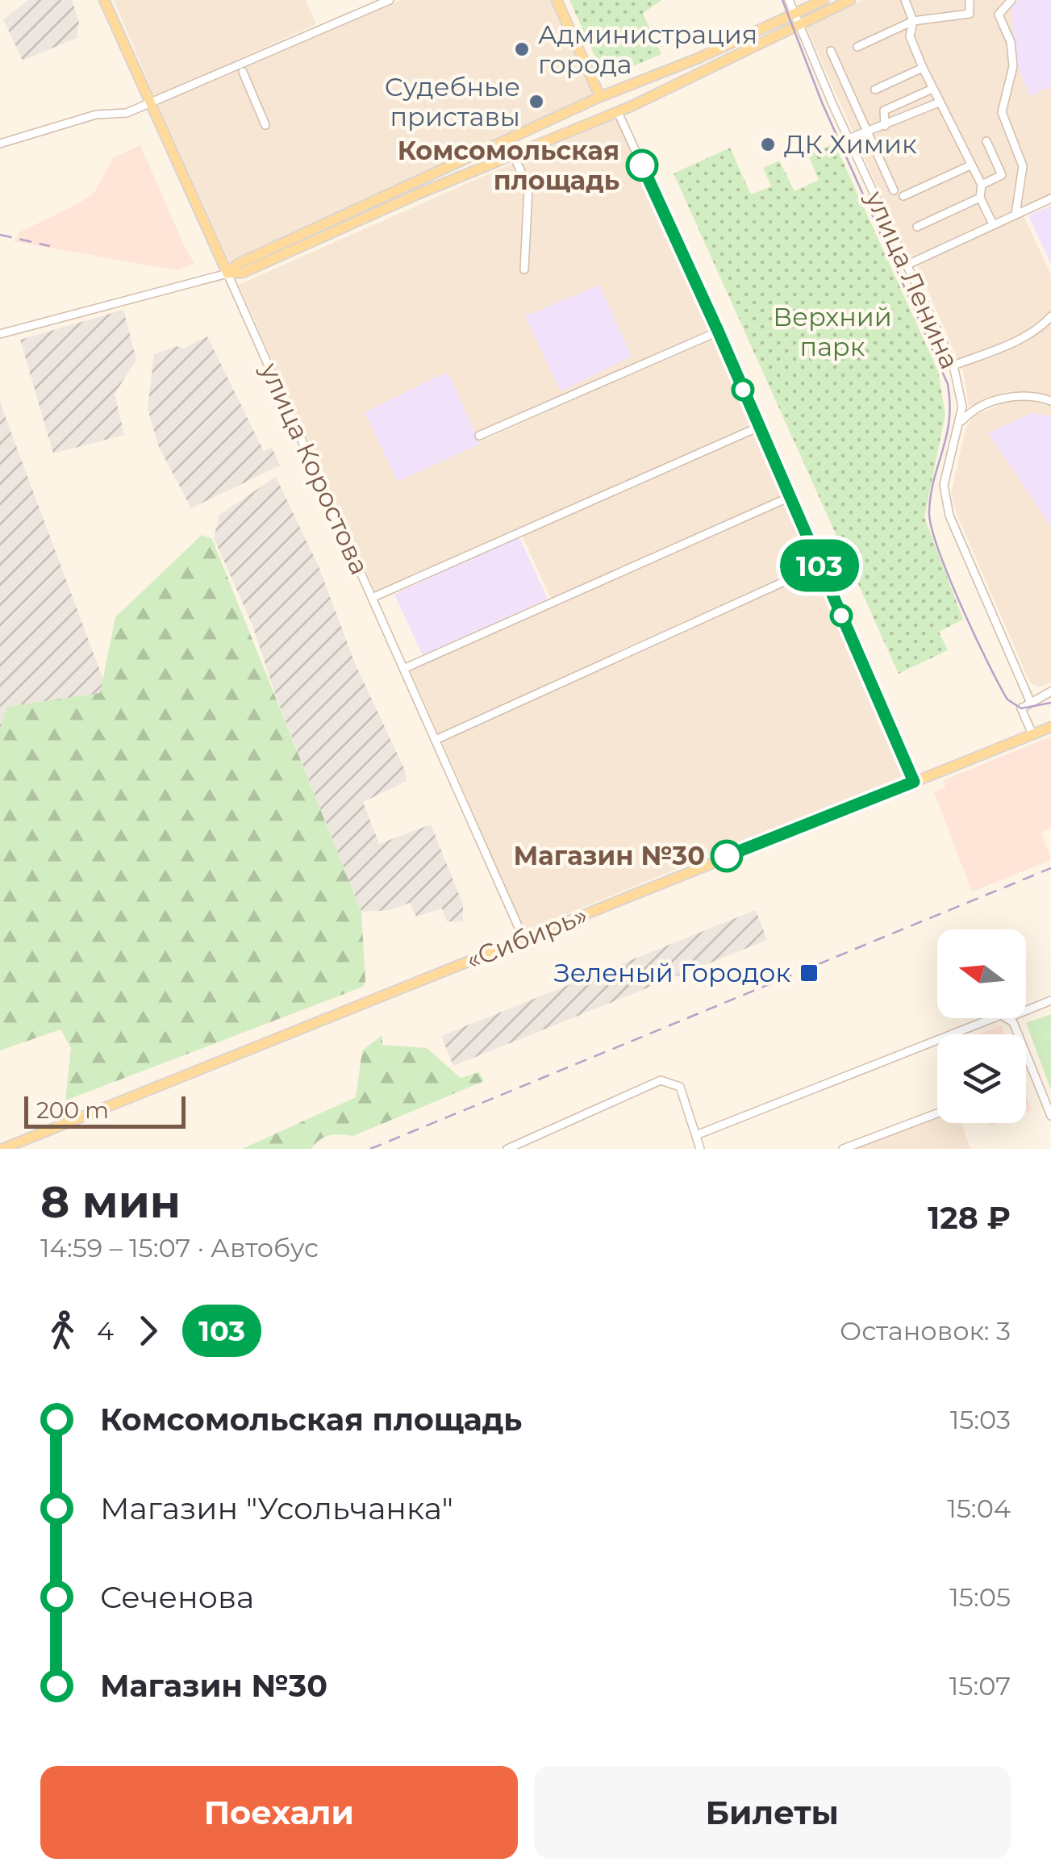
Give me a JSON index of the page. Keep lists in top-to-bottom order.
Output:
{
  "streets": {
    "main road": ["улица Коростова", "«Сибирь»"],
    "street": ["улица Ленина"]
  },
  "crossings": [
    ["улица Коростова", "«Сибирь»"]
  ],
  "parks": ["Верхний парк"],
  "places": {
    "other": [
      "Администрация города",
      "Судебные приставы",
      "ДК Химик",
      "Комсомольская площадь",
      "Магазин №30"
    ],
    "transit": ["Зеленый Городок"]
  },
  "lines": ["bus line 103"],
  "scale_bar": "200 m",
  "north": "left",
  "page": {
    "on_map": "103",
    "scale": "200 m",
    "heading": ["8 мин", "14:59 – 15:07 · Автобус", "128 ₽"],
    "legs": ["4", "103", "Остановок: 3"],
    "list": [
      {
        "name": "Комсомольская площадь",
        "value": "15:03"
      },
      {
        "name": "Магазин \"Усольчанка\"",
        "value": "15:04"
      },
      {
        "name": "Сеченова",
        "value": "15:05"
      },
      {
        "name": "Магазин №30",
        "value": "15:07"
      }
    ],
    "buttons": ["Поехали", "Билеты"]
  }
}
